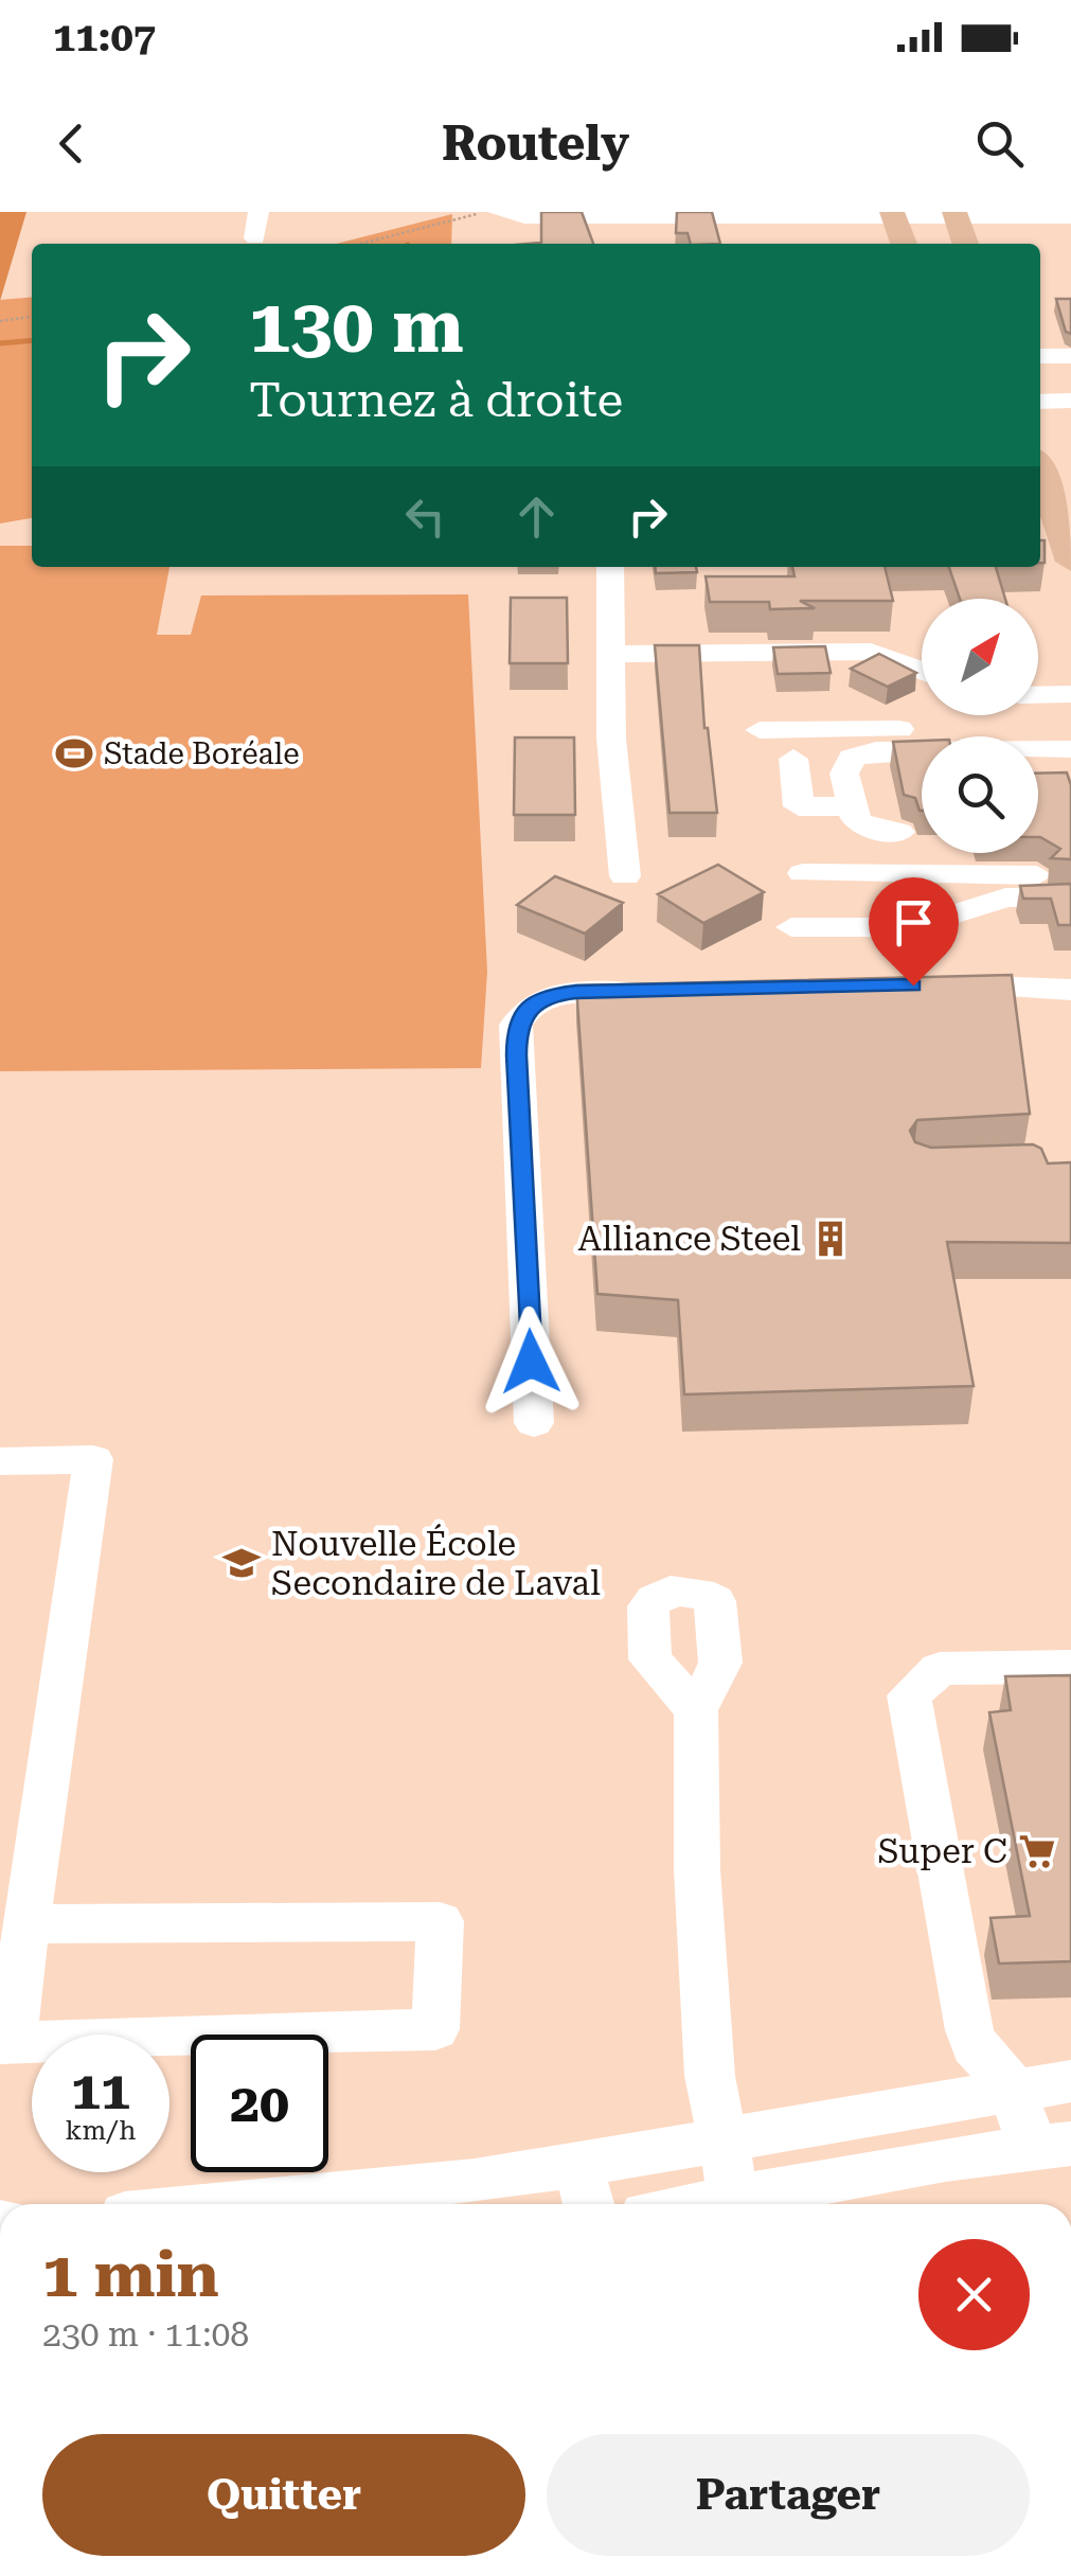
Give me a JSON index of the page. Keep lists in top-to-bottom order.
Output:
{
  "places": {
    "sports": ["Stade Boréale"],
    "building": ["Alliance Steel"],
    "school or university": ["Nouvelle École Secondaire de Laval"],
    "supermarket": ["Super C"]
  },
  "north": "top right",
  "page": {
    "status": "11:07",
    "header": "Routely",
    "turn": ["130 m", "Tournez à droite"],
    "speed": "11 km/h",
    "limit": "20",
    "heading": ["1 min", "230 m · 11:08"],
    "buttons": ["Quitter", "Partager"]
  }
}
